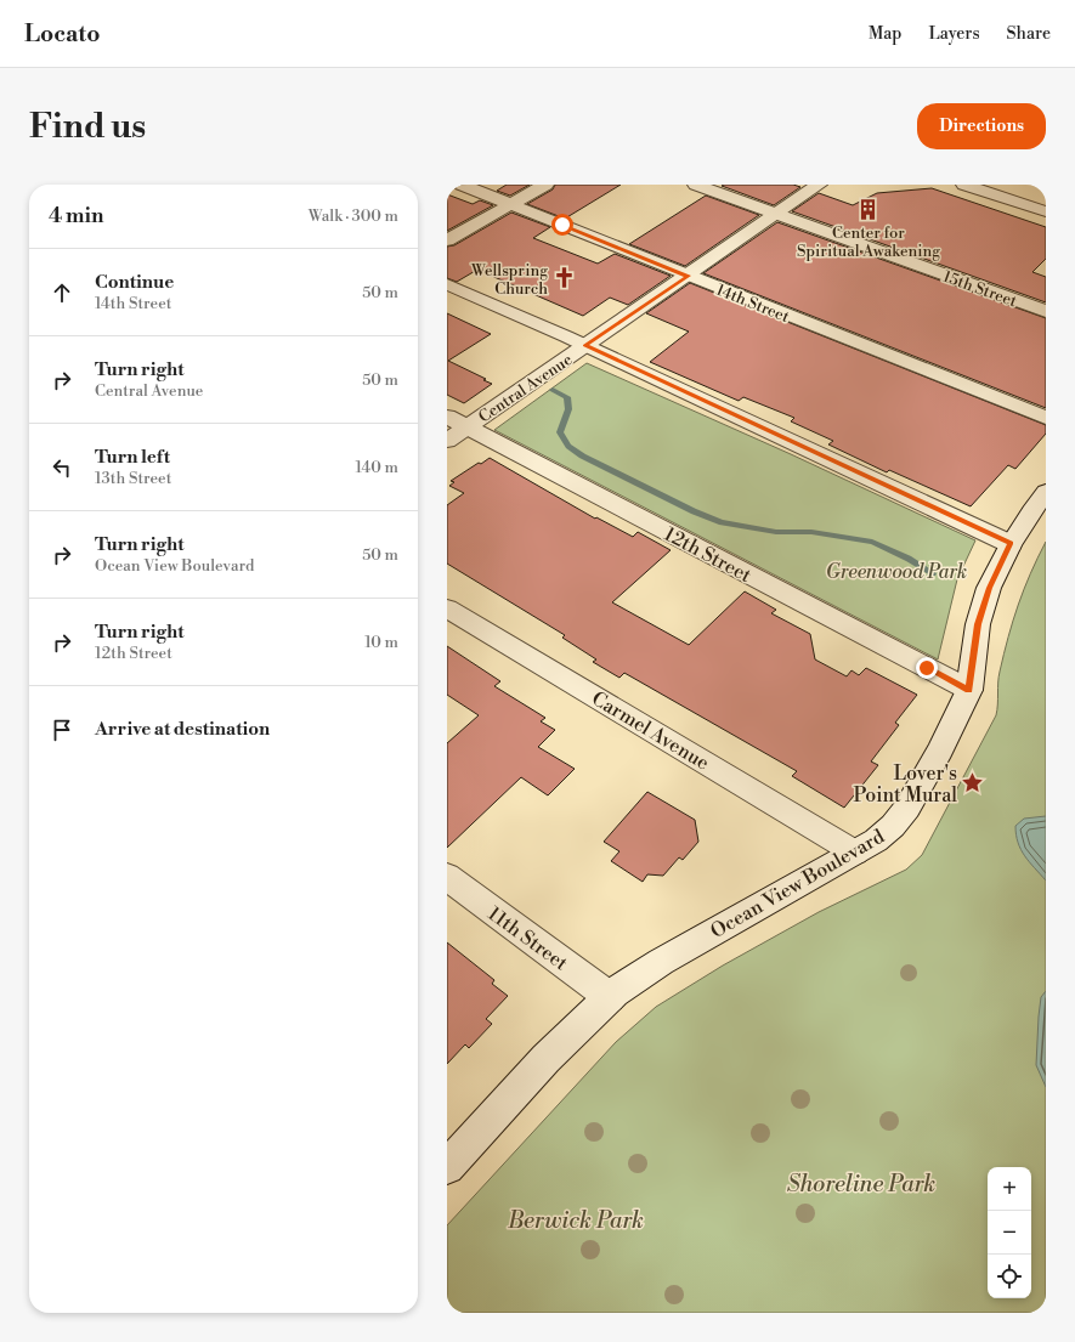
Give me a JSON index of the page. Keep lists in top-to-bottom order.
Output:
{
  "streets": {
    "street": [
      "15th Street",
      "14th Street",
      "Central Avenue",
      "12th Street",
      "Carmel Avenue",
      "Ocean View Boulevard",
      "11th Street"
    ]
  },
  "crossings": [
    ["15th Street", "Central Avenue"],
    ["14th Street", "Central Avenue"],
    ["Central Avenue", "12th Street"],
    ["12th Street", "Ocean View Boulevard"],
    ["Carmel Avenue", "Ocean View Boulevard"],
    ["Ocean View Boulevard", "11th Street"]
  ],
  "parks": ["Greenwood Park", "Shoreline Park", "Berwick Park"],
  "places": {
    "building": ["Center for Spiritual Awakening"],
    "church": ["Wellspring Church"],
    "place": ["Lover's Point Mural"]
  },
  "page": {
    "header": "Locato",
    "nav": ["Map", "Layers", "Share"],
    "buttons": "Directions",
    "title": "Find us",
    "heading": ["4 min", "Walk · 300 m"],
    "list": [
      ["Continue", "14th Street", "50 m"],
      ["Turn right", "Central Avenue", "50 m"],
      ["Turn left", "13th Street", "140 m"],
      ["Turn right", "Ocean View Boulevard", "50 m"],
      ["Turn right", "12th Street", "10 m"],
      "Arrive at destination"
    ],
    "map_buttons": ["+", "−"]
  }
}
